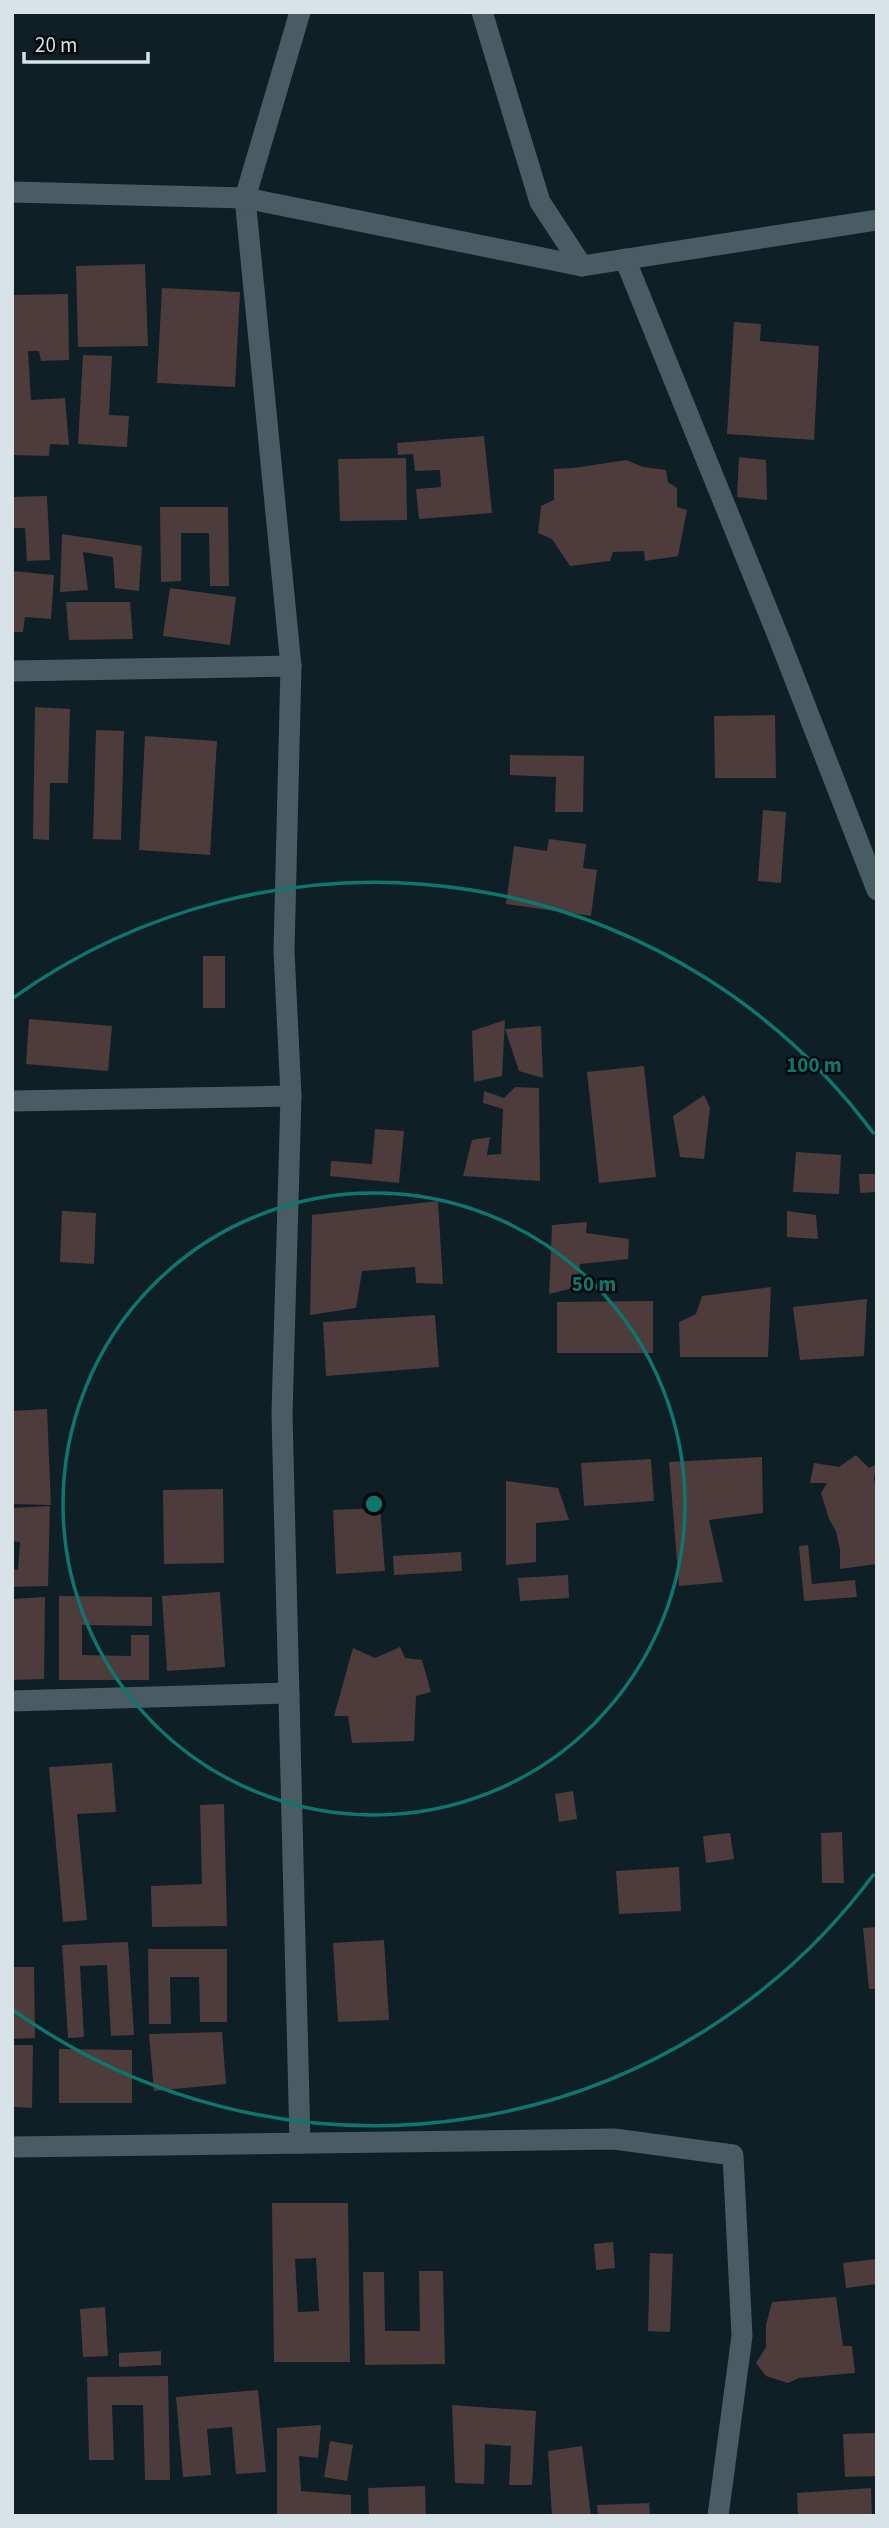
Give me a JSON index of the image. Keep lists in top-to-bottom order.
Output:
{
  "scale_bar": "20 m",
  "rings": ["100 m", "50 m"]
}
